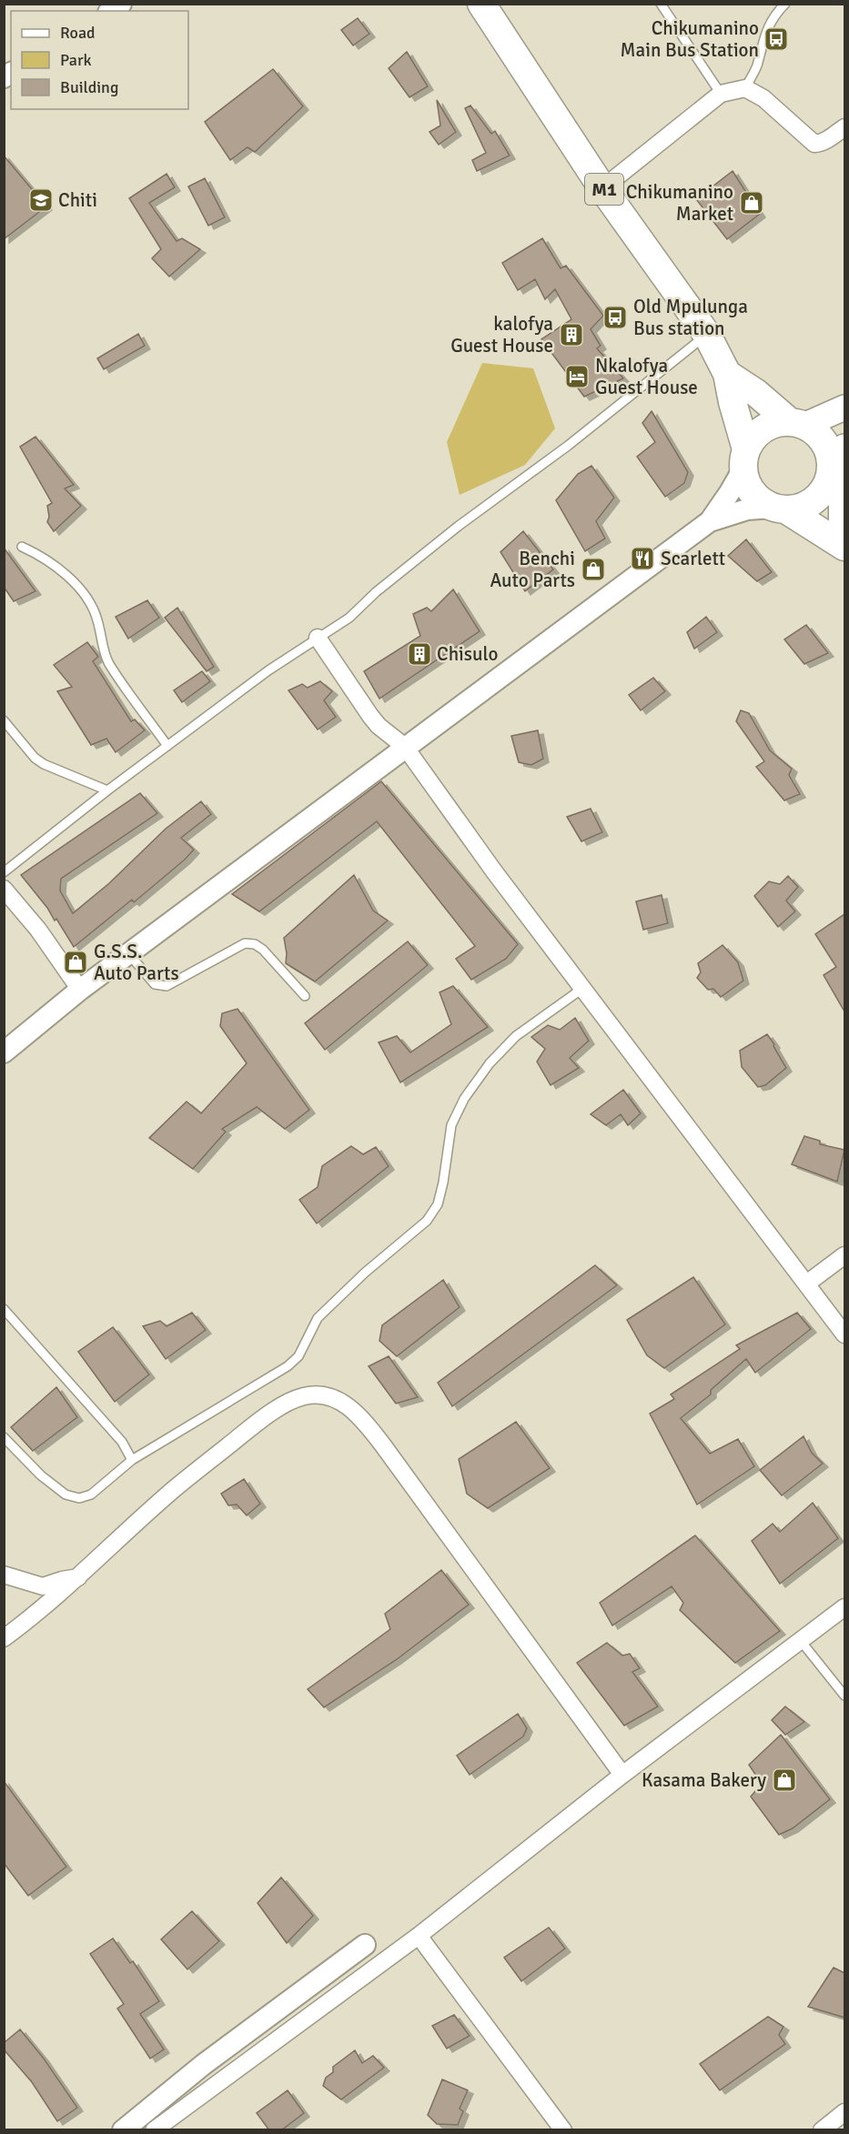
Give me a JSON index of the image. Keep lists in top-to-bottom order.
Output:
{
  "streets": {
    "main road": ["M1"]
  },
  "places": {
    "bus stop": ["Chikumanino Main Bus Station", "Old Mpulunga Bus station"],
    "school or university": ["Chiti"],
    "shop": [
      "Chikumanino Market",
      "Benchi Auto Parts",
      "G.S.S. Auto Parts",
      "Kasama Bakery"
    ],
    "building": ["kalofya Guest House", "Chisulo"],
    "hotel": ["Nkalofya Guest House"],
    "restaurant": ["Scarlett"]
  },
  "legend": ["Road", "Park", "Building"]
}
